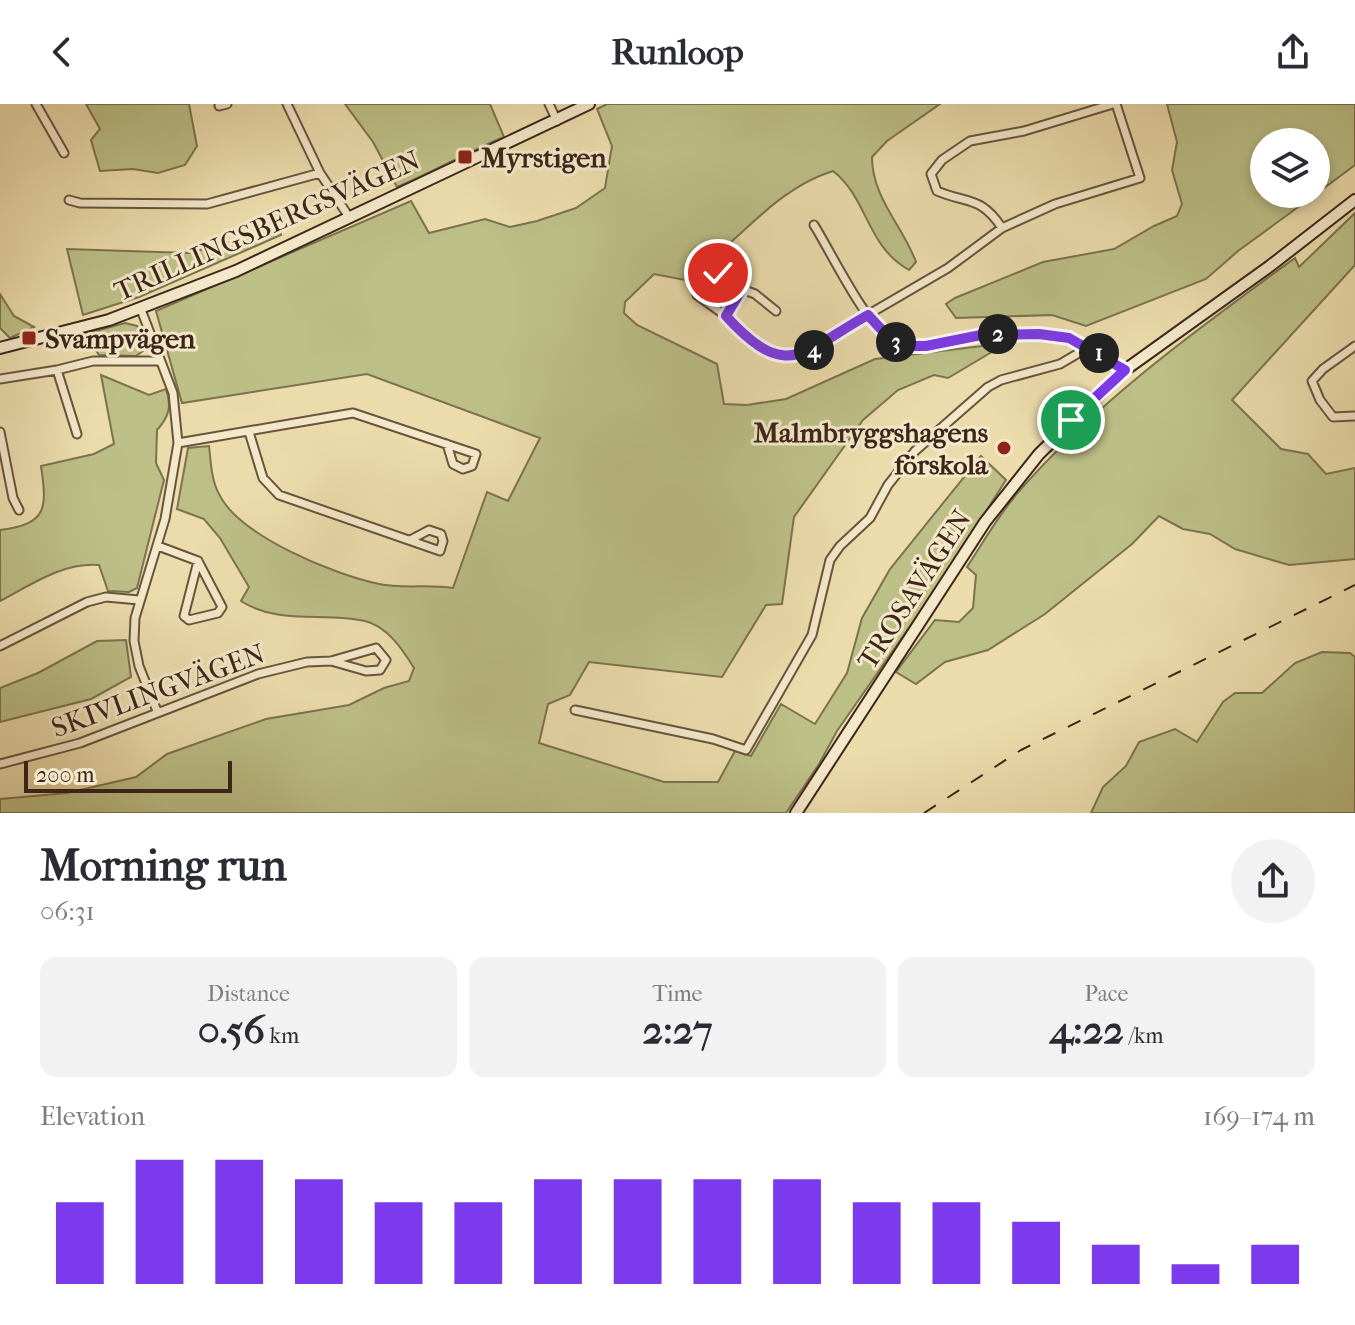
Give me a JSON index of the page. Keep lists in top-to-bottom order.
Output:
{
  "streets": {
    "main road": ["TRILLINGSBERGSVÄGEN", "TROSAVÄGEN"],
    "street": ["SKIVLINGVÄGEN"]
  },
  "places": {
    "transit": ["Myrstigen", "Svampvägen"],
    "other": ["Malmbryggshagens förskola"]
  },
  "scale_bar": "200 m",
  "page": {
    "header": "Runloop",
    "pins": [
      "2",
      "3",
      "4",
      "1"
    ],
    "scale": "200 m",
    "heading": ["Morning run", "06:31"],
    "stats": [
      ["Distance", "0.56 km"],
      ["Time", "2:27"],
      ["Pace", "4:22 /km"]
    ],
    "chart": ["Elevation", "169–174 m"]
  }
}
